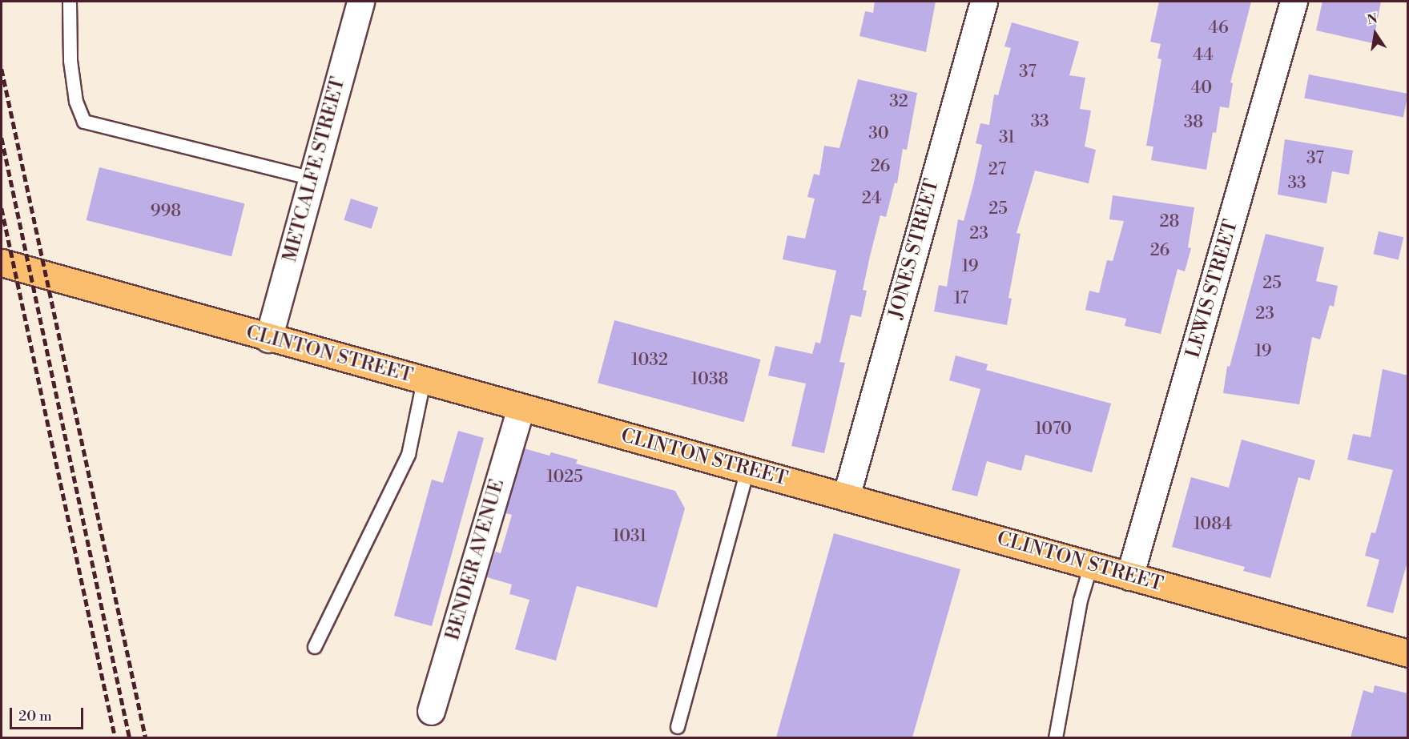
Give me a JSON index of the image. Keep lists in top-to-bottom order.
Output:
{
  "streets": {
    "main road": ["CLINTON STREET"],
    "street": [
      "METCALFE STREET",
      "JONES STREET",
      "LEWIS STREET",
      "BENDER AVENUE"
    ]
  },
  "crossings": [
    ["METCALFE STREET", "CLINTON STREET"],
    ["JONES STREET", "CLINTON STREET"],
    ["LEWIS STREET", "CLINTON STREET"],
    ["CLINTON STREET", "BENDER AVENUE"]
  ],
  "house_numbers": [
    "46",
    "44",
    "37",
    "40",
    "32",
    "33",
    "38",
    "30",
    "31",
    "37",
    "26",
    "27",
    "33",
    "24",
    "25",
    "998",
    "28",
    "23",
    "26",
    "19",
    "25",
    "17",
    "23",
    "19",
    "1032",
    "1038",
    "1070",
    "1025",
    "1084",
    "1031"
  ],
  "scale_bar": "20 m",
  "north": "top"
}
